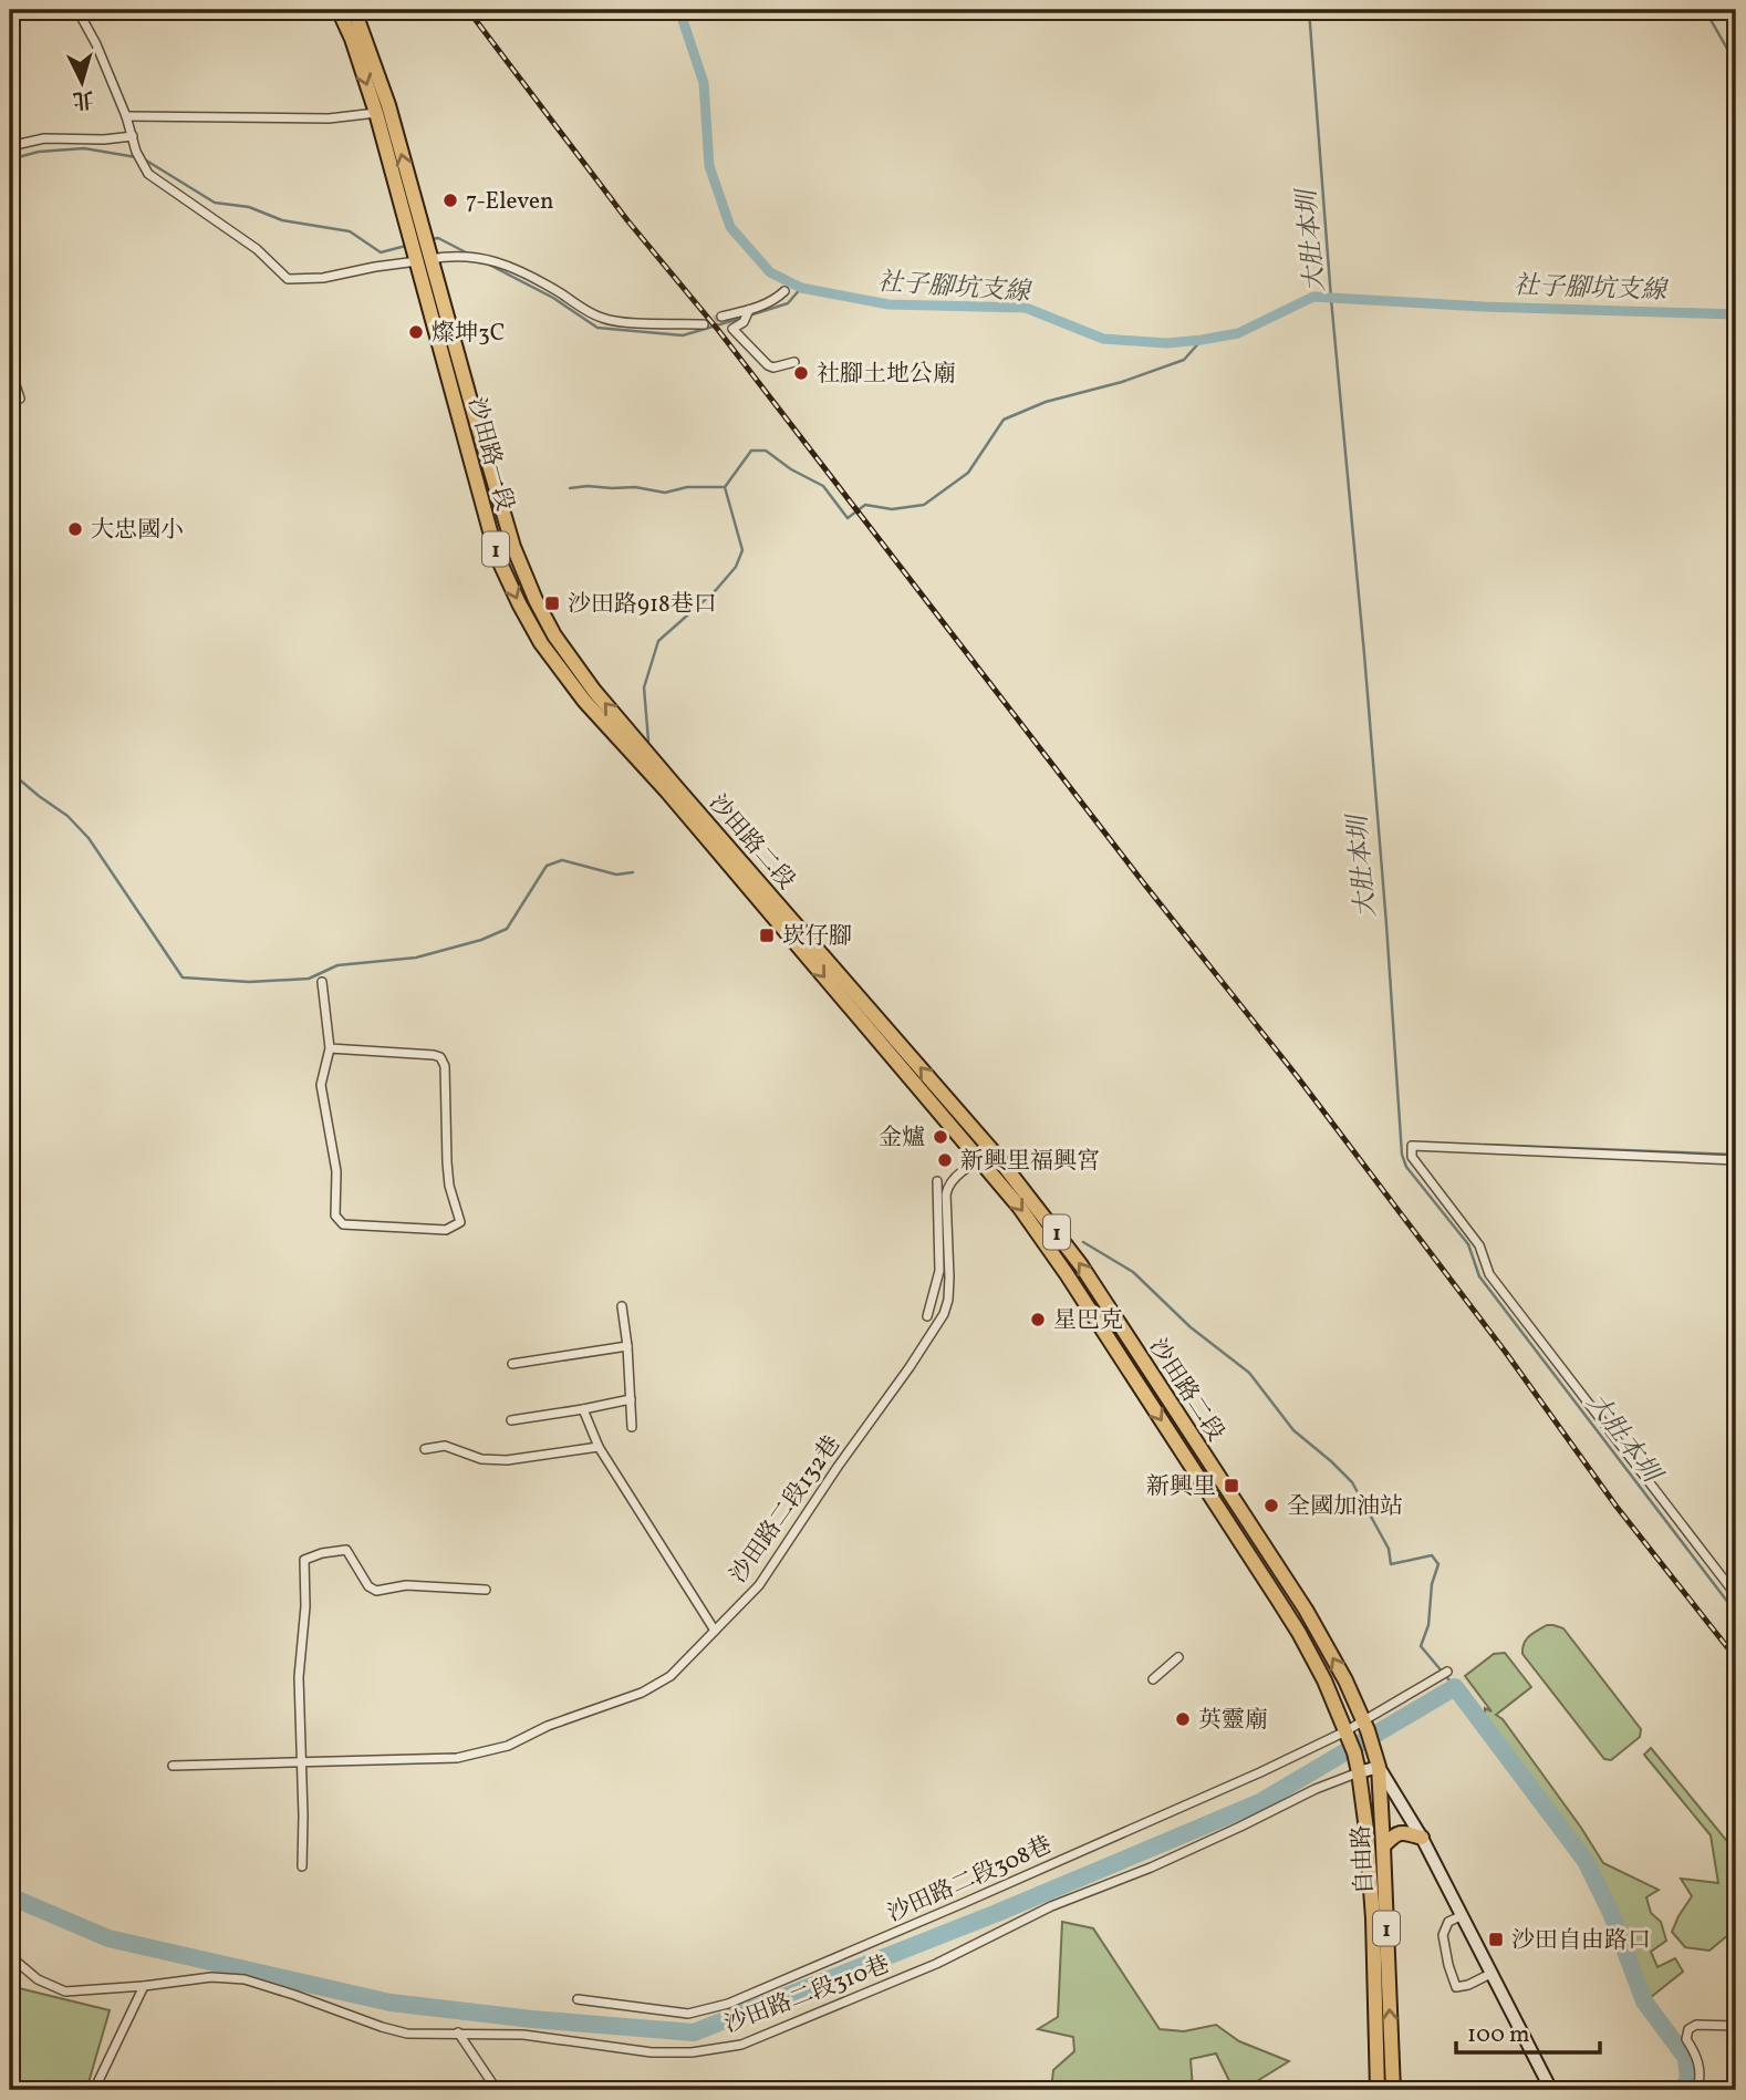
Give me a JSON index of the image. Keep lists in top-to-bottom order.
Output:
{
  "streets": {
    "main road": [
      "沙田路一段",
      "1",
      "沙田路二段",
      "自由路"
    ],
    "street": ["沙田路二段132巷", "沙田路二段308巷", "沙田路二段310巷"]
  },
  "crossings": [
    ["沙田路一段", "1"],
    ["沙田路一段", "沙田路二段"],
    ["沙田路二段", "沙田路二段132巷"],
    ["沙田路二段", "自由路"],
    ["沙田路二段", "沙田路二段308巷"],
    ["沙田路二段", "沙田路二段310巷"],
    ["自由路", "沙田路二段310巷"]
  ],
  "water": ["大肚本圳", "社子腳坑支線"],
  "places": {
    "other": [
      "7-Eleven",
      "燦坤3C",
      "社腳土地公廟",
      "大忠國小",
      "金爐",
      "新興里福興宮",
      "星巴克",
      "全國加油站",
      "英靈廟"
    ],
    "transit": [
      "沙田路918巷口",
      "崁仔腳",
      "新興里",
      "沙田自由路口"
    ]
  },
  "scale_bar": "100 m",
  "north": "bottom"
}
